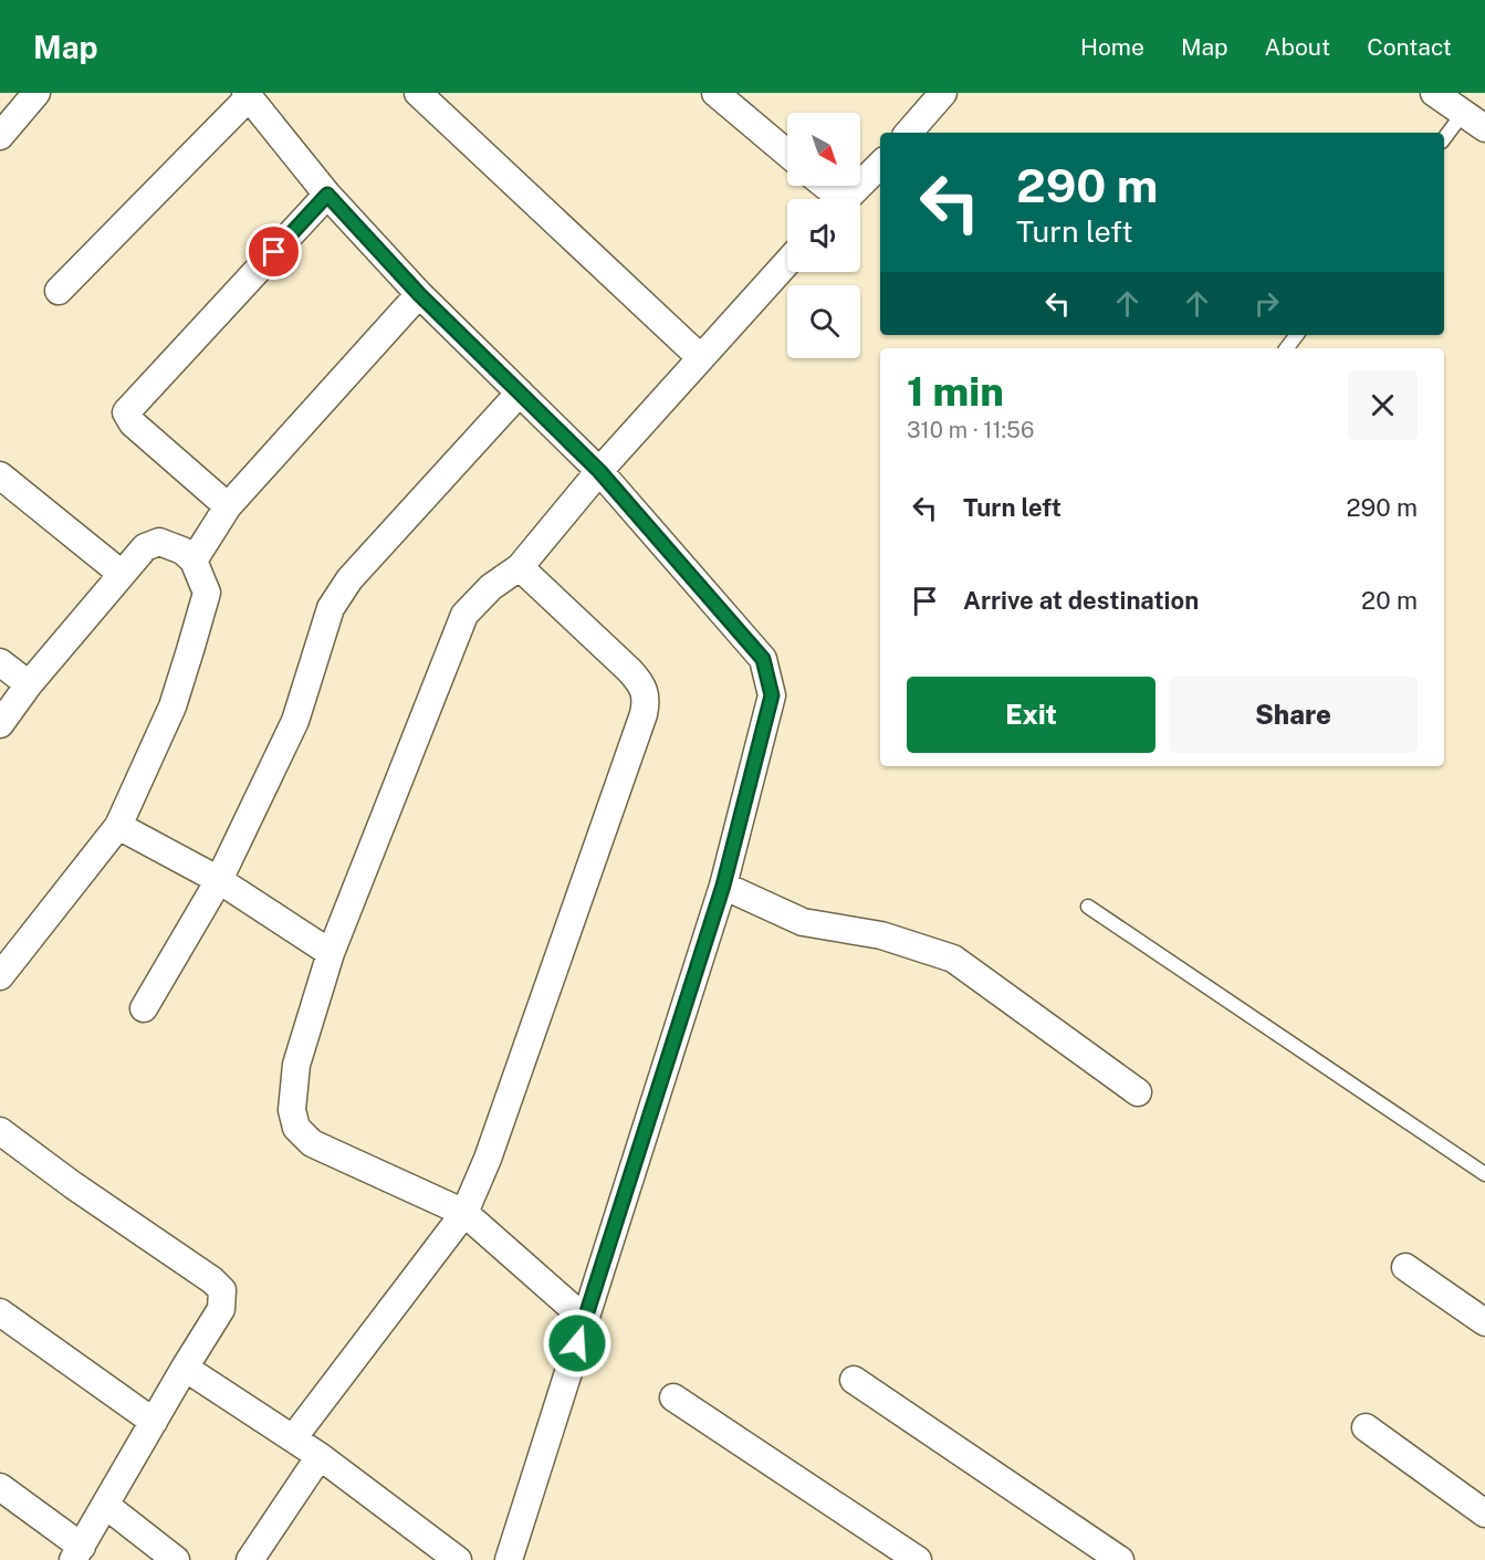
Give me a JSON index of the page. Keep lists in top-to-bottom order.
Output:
{
  "north": "bottom right",
  "page": {
    "header": "Map",
    "nav": [
      "Home",
      "Map",
      "About",
      "Contact"
    ],
    "turn": ["290 m", "Turn left"],
    "heading": ["1 min", "310 m · 11:56"],
    "list": [
      {
        "name": "Turn left",
        "value": "290 m"
      },
      {
        "name": "Arrive at destination",
        "value": "20 m"
      }
    ],
    "buttons": ["Exit", "Share"]
  }
}
